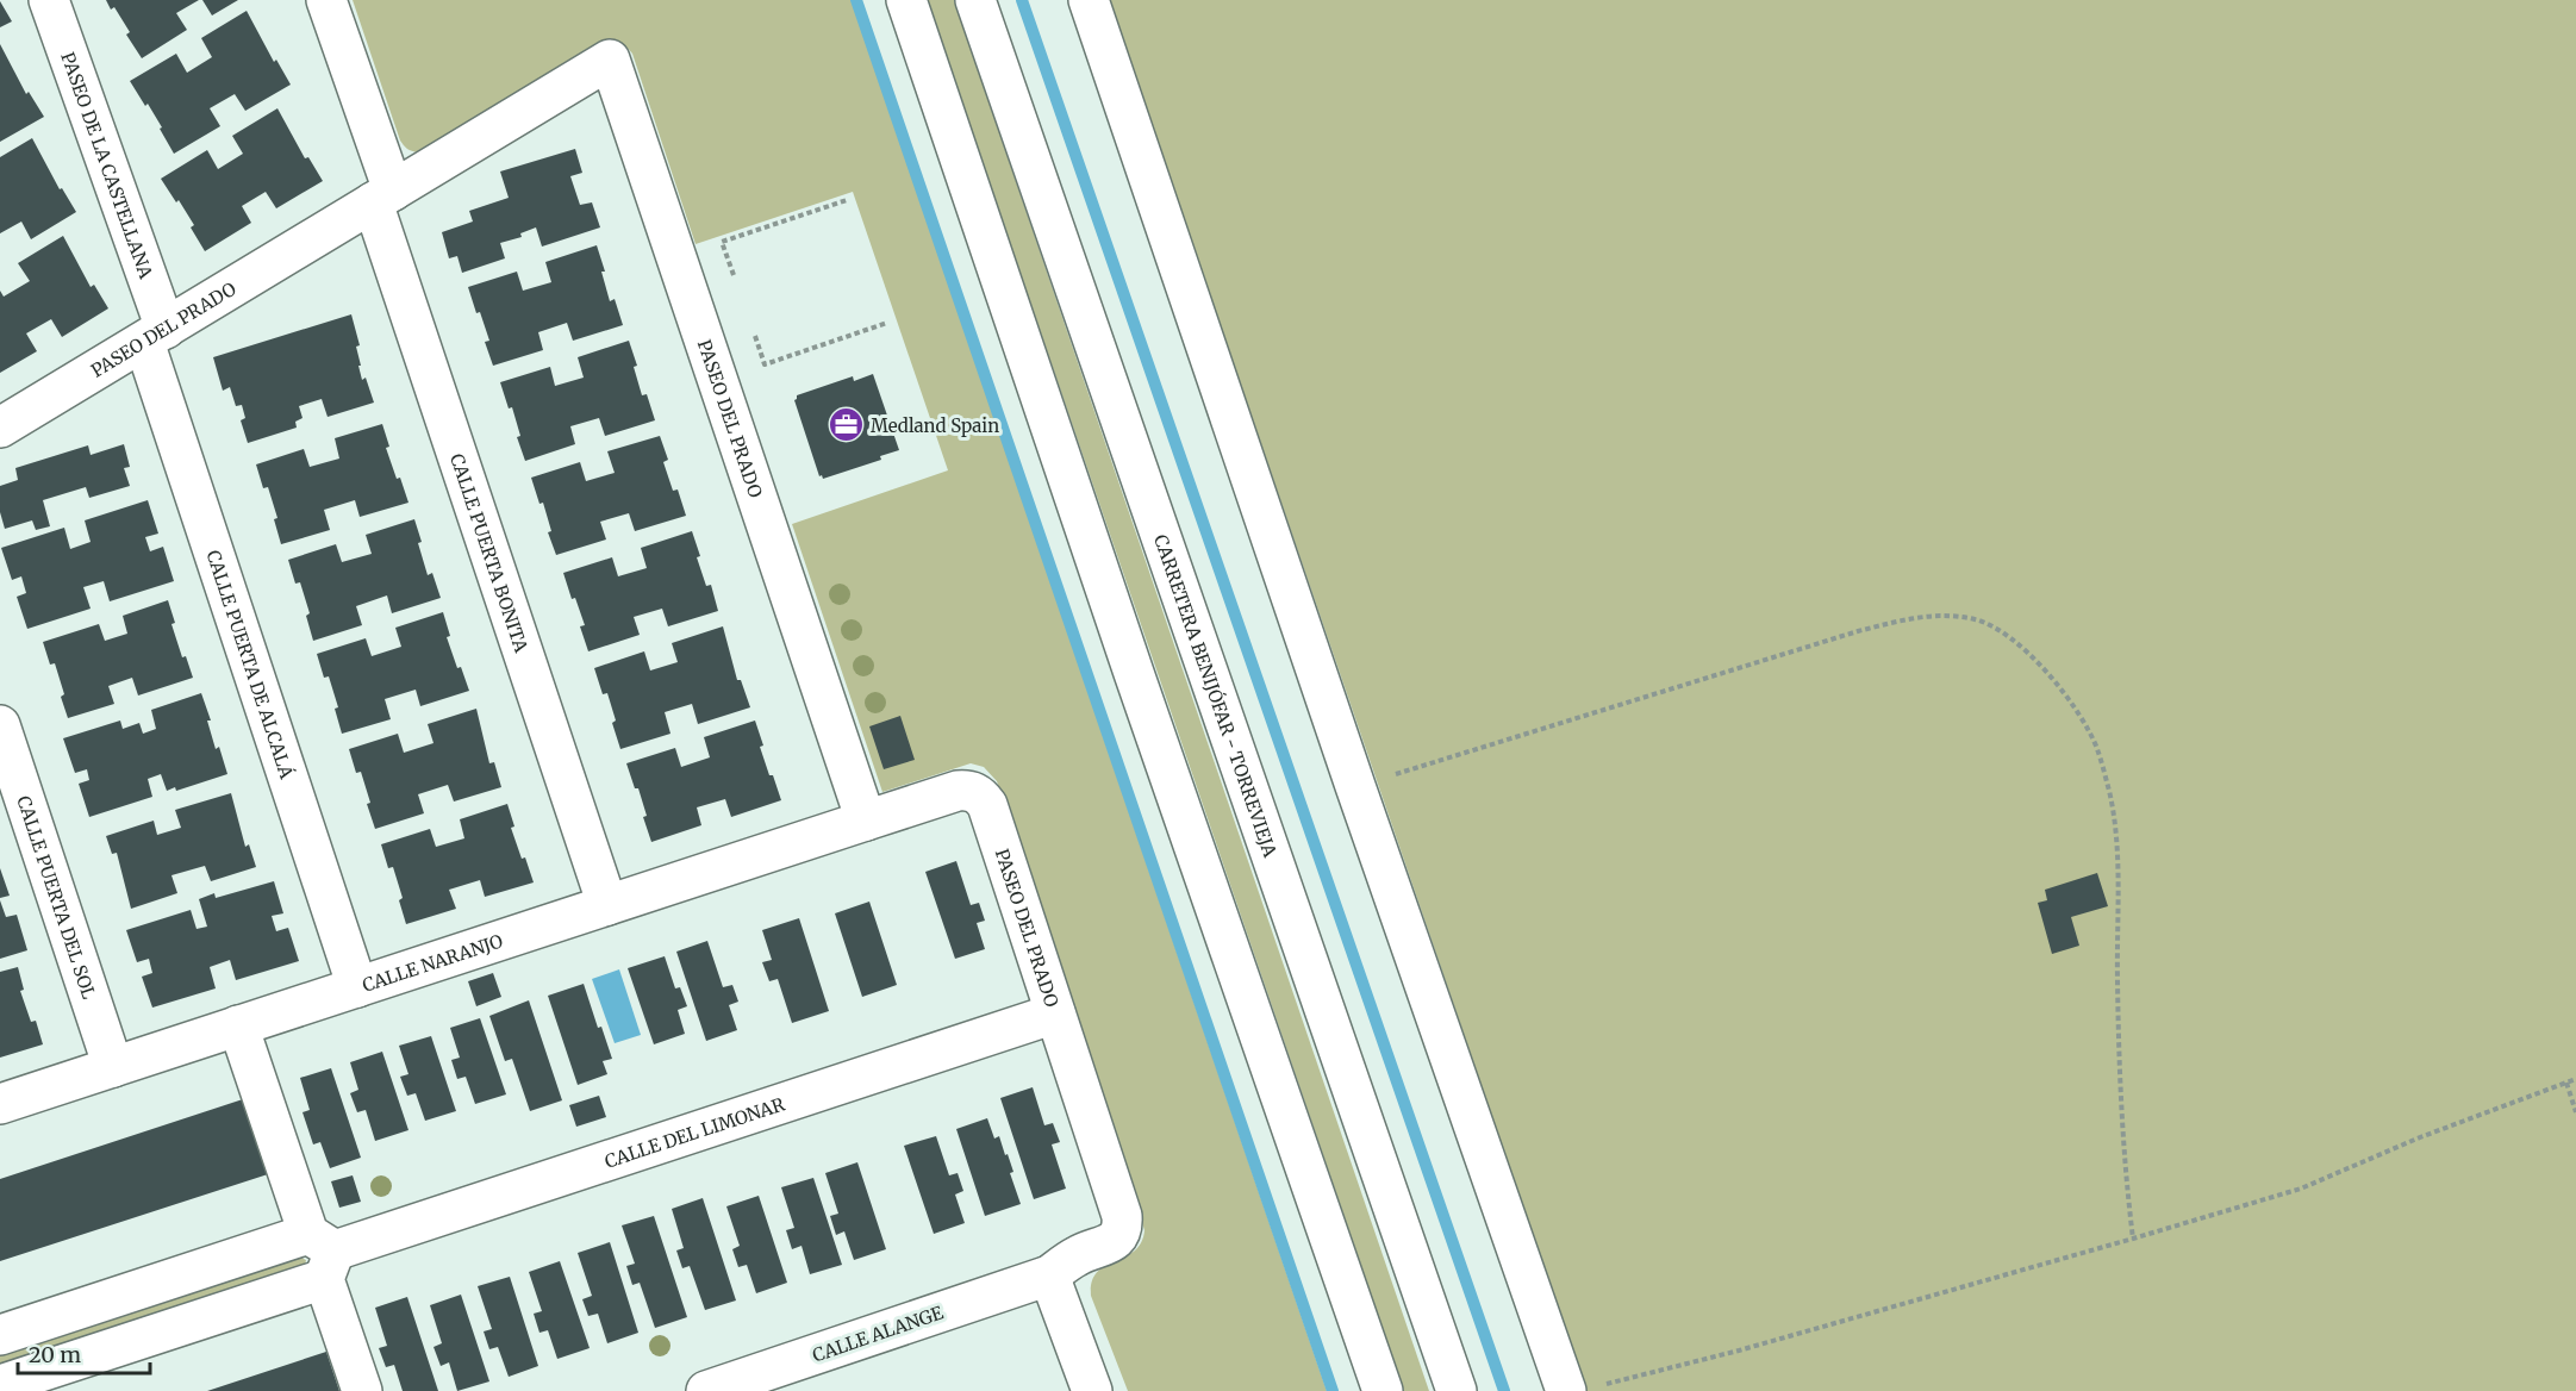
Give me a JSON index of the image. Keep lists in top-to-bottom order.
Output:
{
  "streets": {
    "street": [
      "PASEO DE LA CASTELLANA",
      "PASEO DEL PRADO",
      "CALLE PUERTA BONITA",
      "CALLE PUERTA DE ALCALÁ",
      "CARRETERA BENIJÓFAR - TORREVIEJA",
      "CALLE PUERTA DEL SOL",
      "CALLE NARANJO",
      "CALLE DEL LIMONAR",
      "CALLE ALANGE"
    ]
  },
  "crossings": [
    ["PASEO DE LA CASTELLANA", "PASEO DEL PRADO"],
    ["PASEO DE LA CASTELLANA", "CALLE PUERTA DE ALCALÁ"],
    ["PASEO DEL PRADO", "CALLE PUERTA BONITA"],
    ["PASEO DEL PRADO", "CALLE PUERTA DE ALCALÁ"],
    ["PASEO DEL PRADO", "CALLE NARANJO"],
    ["PASEO DEL PRADO", "CALLE DEL LIMONAR"],
    ["PASEO DEL PRADO", "CALLE ALANGE"],
    ["CALLE PUERTA BONITA", "CALLE NARANJO"],
    ["CALLE PUERTA DE ALCALÁ", "CALLE NARANJO"],
    ["CALLE PUERTA DEL SOL", "CALLE NARANJO"]
  ],
  "places": {
    "office": ["Medland Spain"]
  },
  "scale_bar": "20 m"
}
